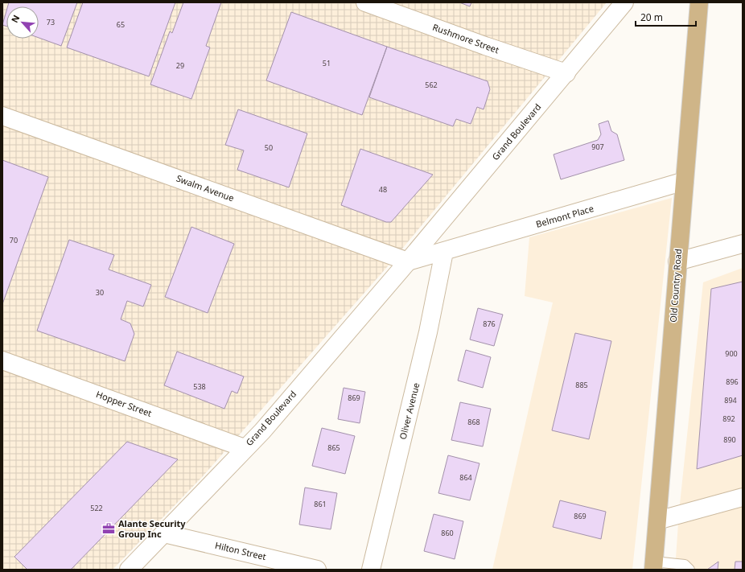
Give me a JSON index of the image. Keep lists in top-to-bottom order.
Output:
{
  "streets": {
    "main road": ["Old Country Road"],
    "street": [
      "Rushmore Street",
      "Grand Boulevard",
      "Swalm Avenue",
      "Belmont Place",
      "Hopper Street",
      "Oliver Avenue",
      "Hilton Street"
    ]
  },
  "crossings": [
    ["Rushmore Street", "Grand Boulevard"],
    ["Grand Boulevard", "Swalm Avenue"],
    ["Grand Boulevard", "Hopper Street"],
    ["Grand Boulevard", "Hilton Street"],
    ["Belmont Place", "Old Country Road"],
    ["Belmont Place", "Oliver Avenue"]
  ],
  "places": {
    "office": ["Alante Security Group Inc"]
  },
  "house_numbers": [
    "73",
    "65",
    "51",
    "29",
    "562",
    "907",
    "50",
    "48",
    "70",
    "30",
    "876",
    "900",
    "896",
    "885",
    "538",
    "869",
    "894",
    "892",
    "868",
    "890",
    "865",
    "864",
    "861",
    "522",
    "869",
    "860"
  ],
  "scale_bar": "20 m",
  "north": "top left"
}
